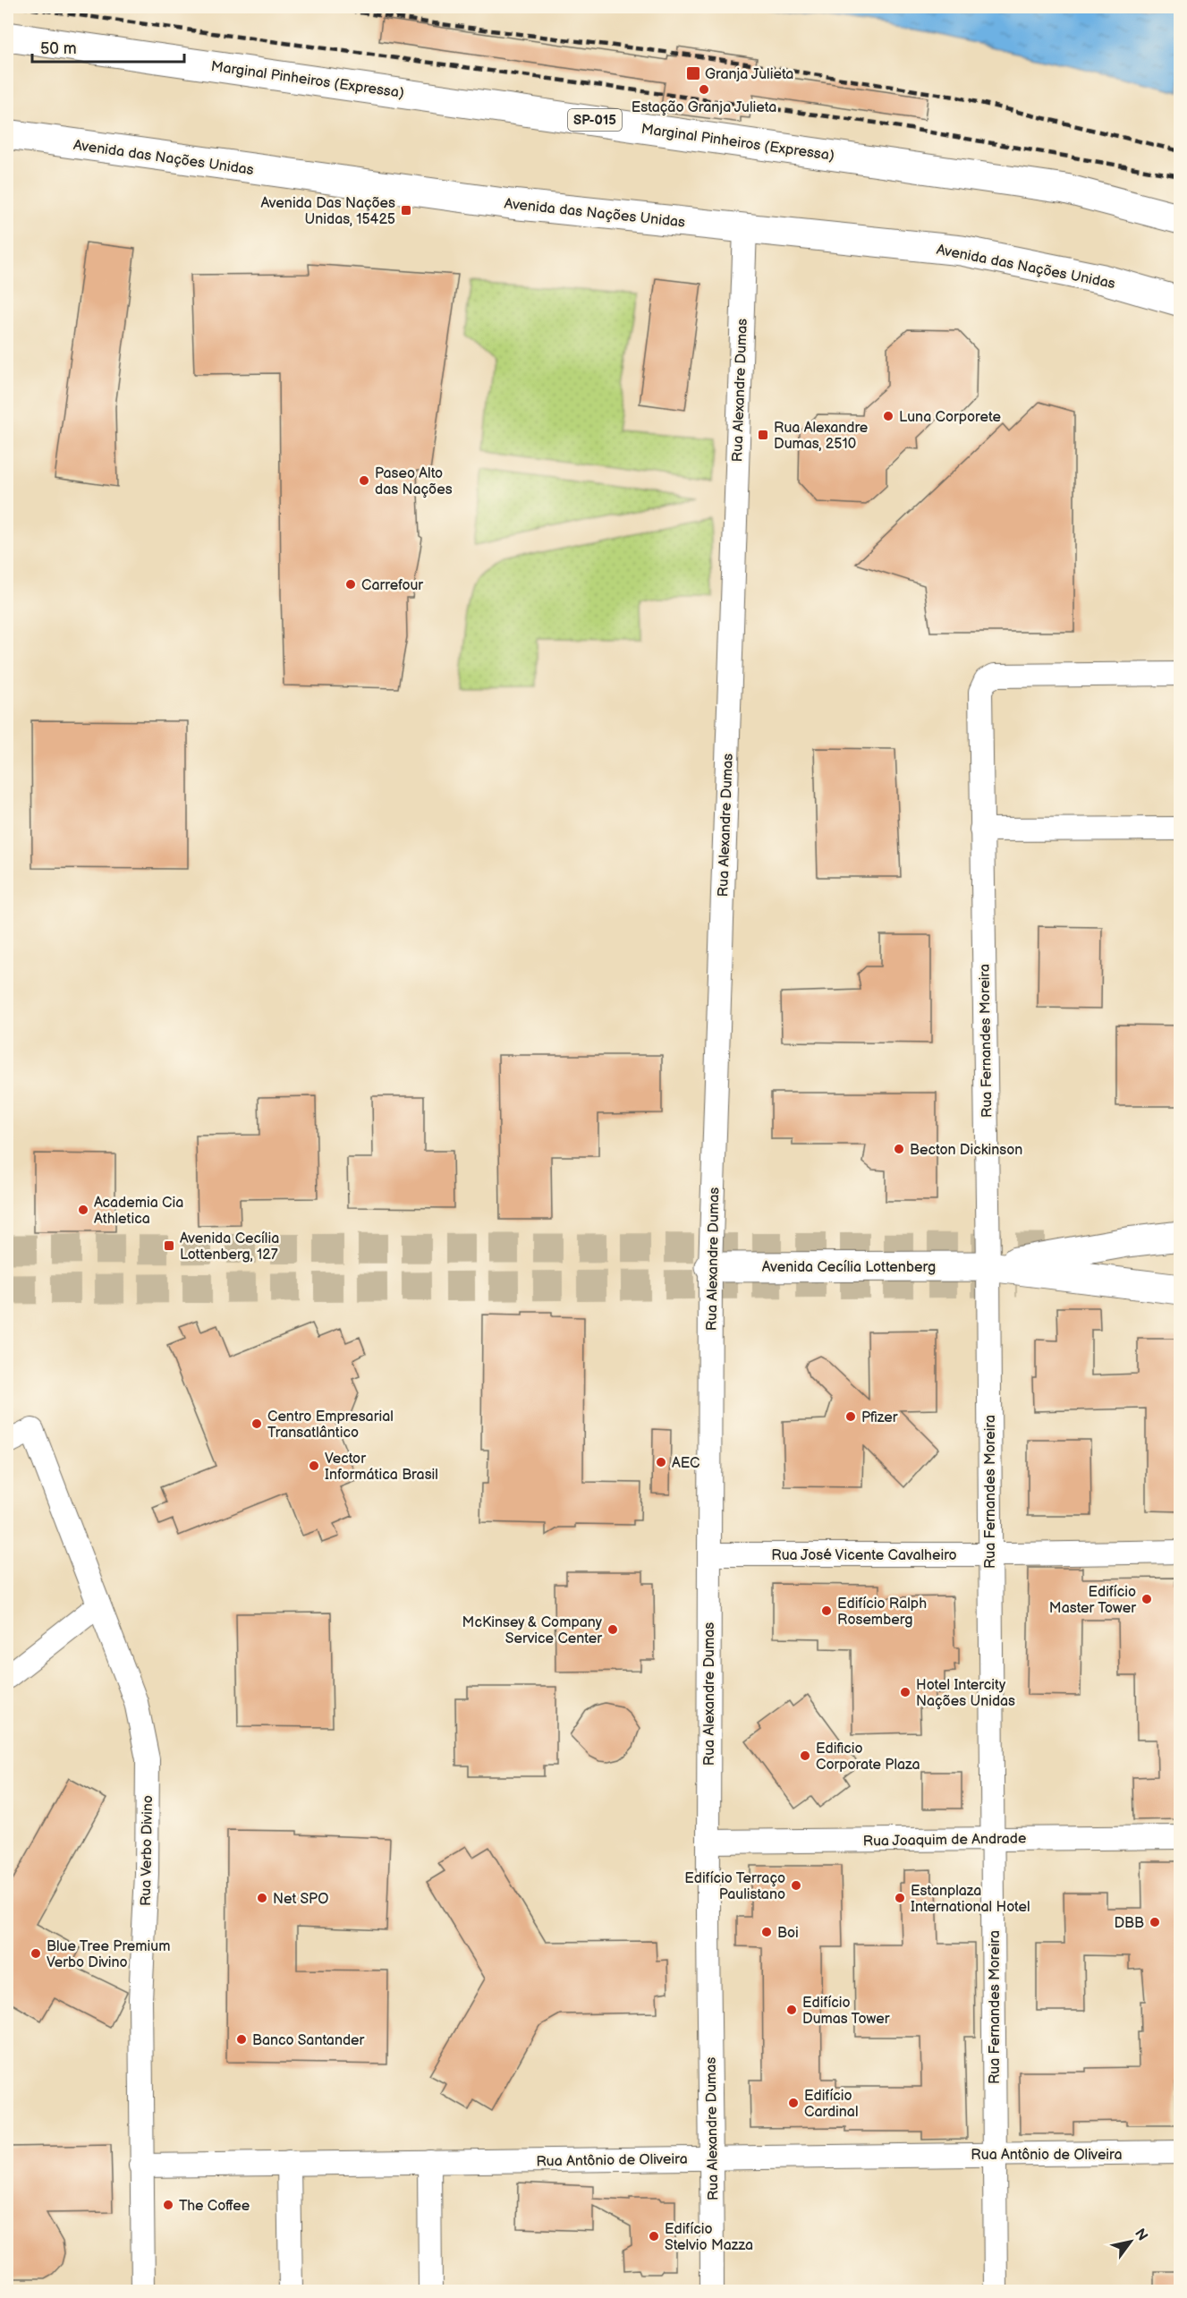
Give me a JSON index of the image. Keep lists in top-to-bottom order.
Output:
{
  "streets": {
    "main road": [
      "Marginal Pinheiros (Expressa)",
      "SP-015",
      "Avenida das Nações Unidas",
      "Avenida Cecília Lottenberg"
    ],
    "street": [
      "Rua Alexandre Dumas",
      "Rua Fernandes Moreira",
      "Rua José Vicente Cavalheiro",
      "Rua Joaquim de Andrade",
      "Rua Verbo Divino",
      "Rua Antônio de Oliveira"
    ]
  },
  "crossings": [
    ["Avenida das Nações Unidas", "Rua Alexandre Dumas"],
    ["Rua Alexandre Dumas", "Avenida Cecília Lottenberg"],
    ["Rua Alexandre Dumas", "Rua José Vicente Cavalheiro"],
    ["Rua Alexandre Dumas", "Rua Joaquim de Andrade"],
    ["Rua Alexandre Dumas", "Rua Antônio de Oliveira"],
    ["Rua Fernandes Moreira", "Avenida Cecília Lottenberg"],
    ["Rua Fernandes Moreira", "Rua José Vicente Cavalheiro"],
    ["Rua Fernandes Moreira", "Rua Joaquim de Andrade"],
    ["Rua Fernandes Moreira", "Rua Antônio de Oliveira"],
    ["Rua Verbo Divino", "Rua Antônio de Oliveira"]
  ],
  "places": {
    "transit": [
      "Granja Julieta",
      "Avenida Das Nações Unidas, 15425",
      "Rua Alexandre Dumas, 2510",
      "Avenida Cecília Lottenberg, 127"
    ],
    "other": [
      "Estação Granja Julieta",
      "Luna Corporete",
      "Paseo Alto das Nações",
      "Carrefour",
      "Becton Dickinson",
      "Academia Cia Athletica",
      "Pfizer",
      "Centro Empresarial Transatlântico",
      "AEC",
      "Vector Informática Brasil",
      "Edifício Master Tower",
      "Edifício Ralph Rosemberg",
      "McKinsey & Company Service Center",
      "Hotel Intercity Nações Unidas",
      "Edificio Corporate Plaza",
      "Edifício Terraço Paulistano",
      "Net SPO",
      "Estanplaza International Hotel",
      "DBB",
      "Boi",
      "Blue Tree Premium Verbo Divino",
      "Edifício Dumas Tower",
      "Banco Santander",
      "Edifício Cardinal",
      "The Coffee",
      "Edifício Stelvio Mazza"
    ]
  },
  "scale_bar": "50 m",
  "north": "top right"
}
